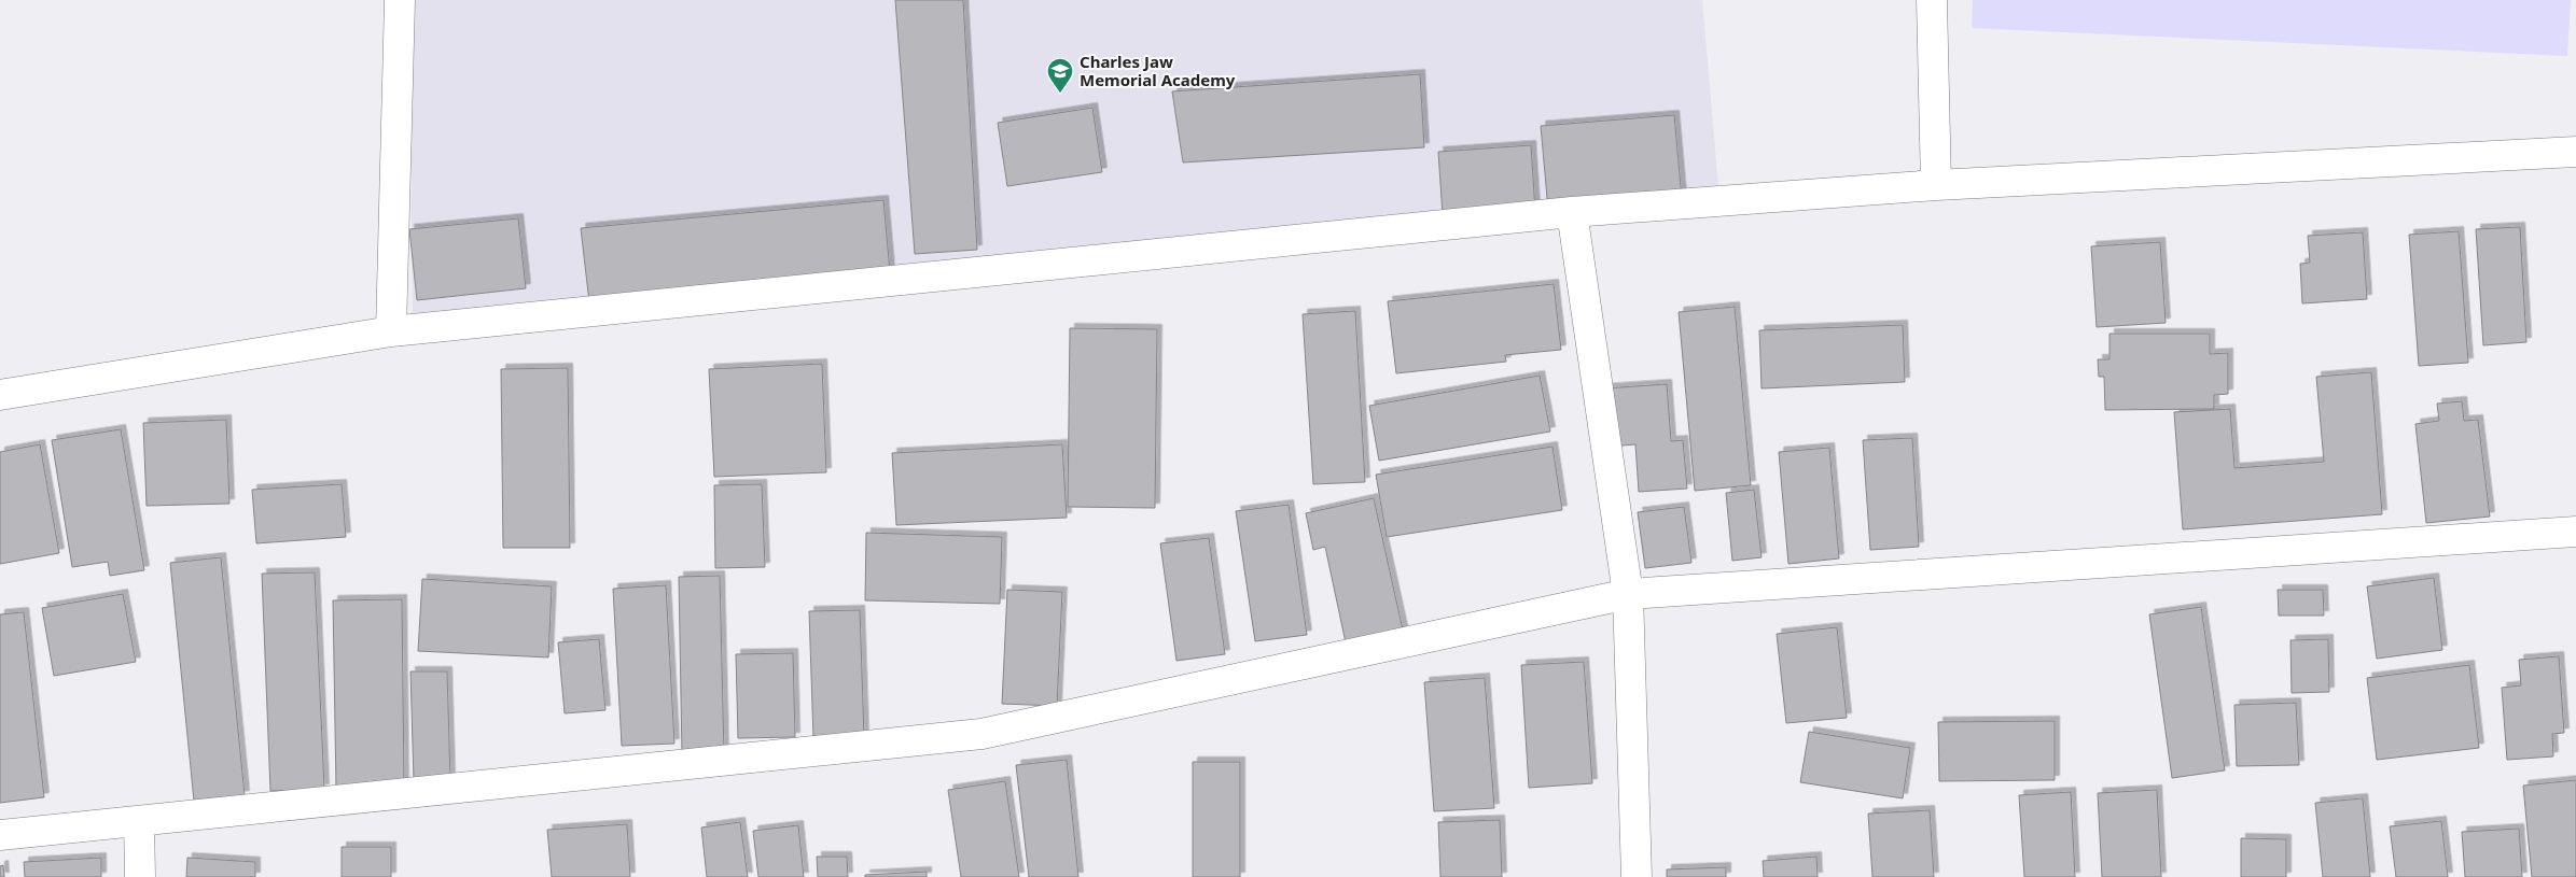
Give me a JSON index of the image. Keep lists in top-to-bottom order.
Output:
{
  "places": {
    "school or university": ["Charles Jaw Memorial Academy"]
  }
}
